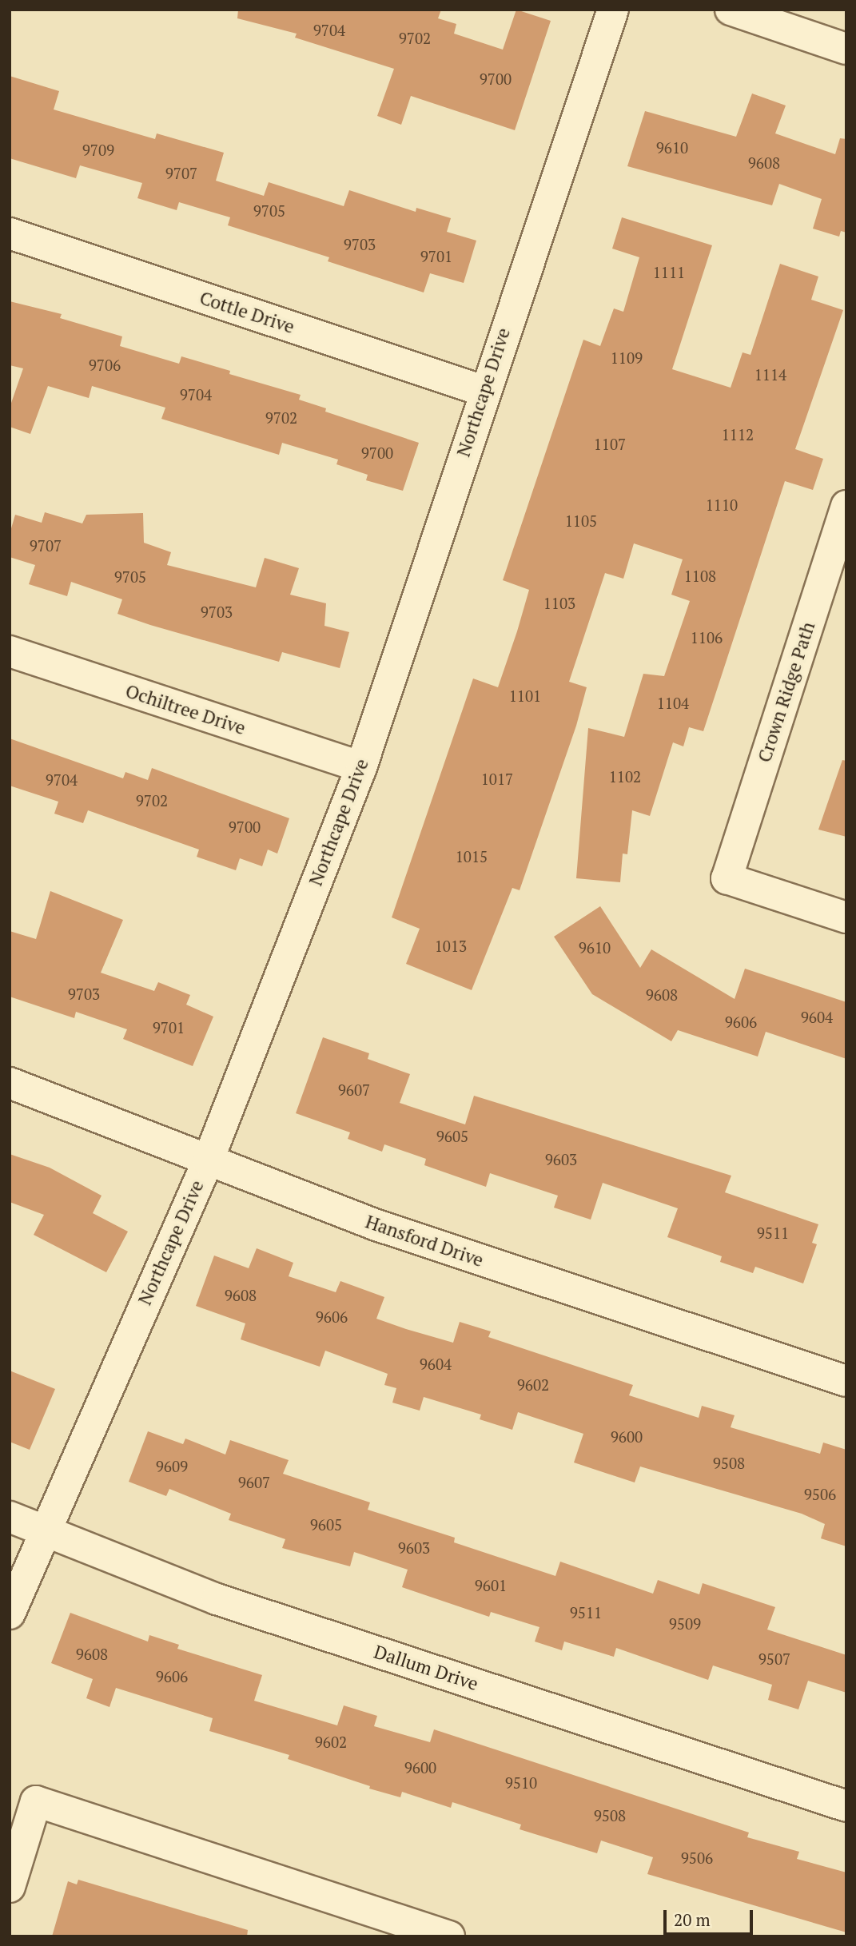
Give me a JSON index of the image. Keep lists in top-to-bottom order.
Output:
{
  "streets": {
    "street": [
      "Cottle Drive",
      "Northcape Drive",
      "Crown Ridge Path",
      "Ochiltree Drive",
      "Hansford Drive",
      "Dallum Drive"
    ]
  },
  "crossings": [
    ["Cottle Drive", "Northcape Drive"],
    ["Northcape Drive", "Ochiltree Drive"],
    ["Northcape Drive", "Hansford Drive"],
    ["Northcape Drive", "Dallum Drive"]
  ],
  "house_numbers": [
    "9704",
    "9702",
    "9700",
    "9610",
    "9709",
    "9608",
    "9707",
    "9705",
    "9703",
    "9701",
    "1111",
    "1109",
    "9706",
    "1114",
    "9704",
    "9702",
    "1112",
    "1107",
    "9700",
    "1110",
    "1105",
    "9707",
    "1108",
    "9705",
    "1103",
    "9703",
    "1106",
    "1101",
    "1104",
    "1102",
    "1017",
    "9704",
    "9702",
    "9700",
    "1015",
    "1013",
    "9610",
    "9703",
    "9608",
    "9604",
    "9606",
    "9701",
    "9607",
    "9605",
    "9603",
    "9511",
    "9608",
    "9606",
    "9604",
    "9602",
    "9600",
    "9508",
    "9609",
    "9607",
    "9506",
    "9605",
    "9603",
    "9601",
    "9511",
    "9509",
    "9608",
    "9507",
    "9606",
    "9602",
    "9600",
    "9510",
    "9508",
    "9506"
  ],
  "scale_bar": "20 m"
}
